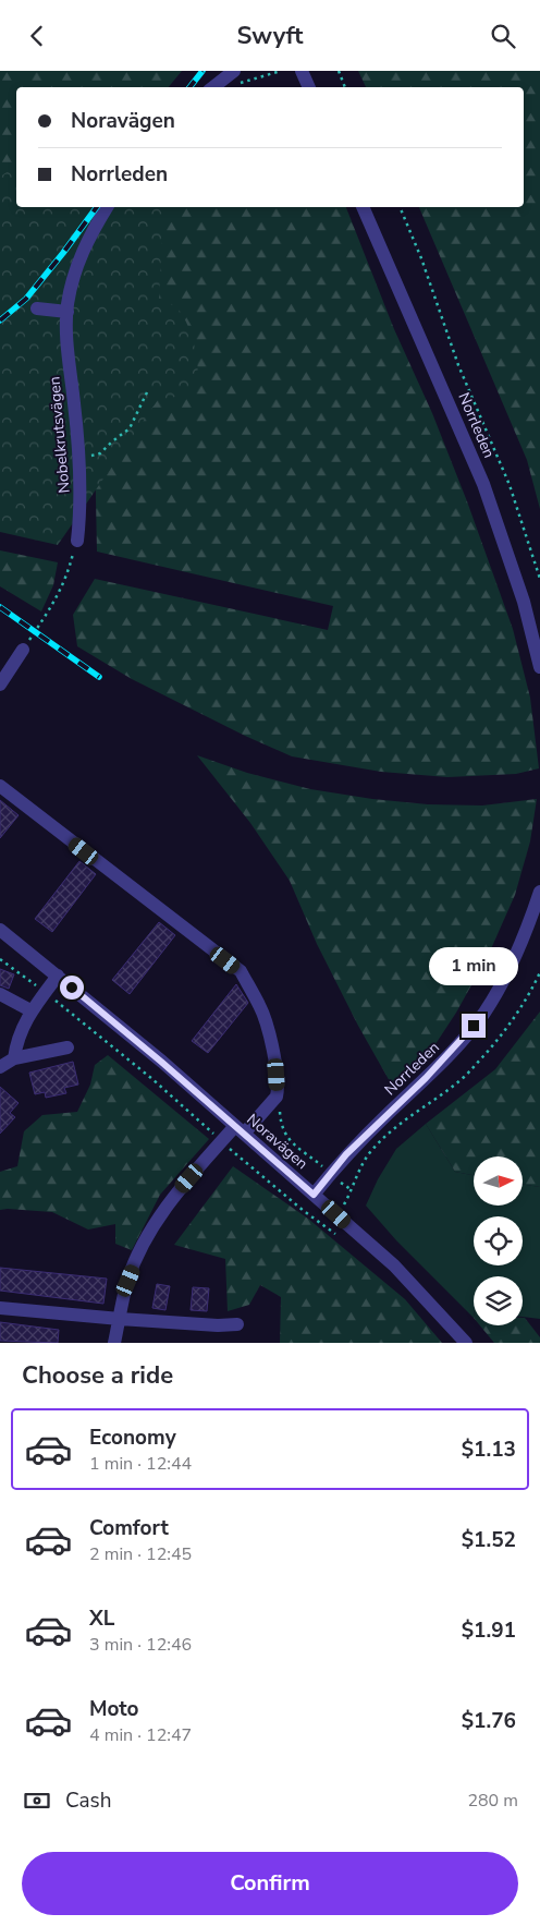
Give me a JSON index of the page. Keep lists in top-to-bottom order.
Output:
{
  "streets": {
    "street": ["Norrleden", "Nobelkrutsvägen", "Noravägen"]
  },
  "crossings": [
    ["Norrleden", "Noravägen"]
  ],
  "north": "right",
  "page": {
    "header": "Swyft",
    "banner": ["Noravägen", "Norrleden"],
    "bubble": "1 min",
    "heading": "Choose a ride",
    "list": [
      {
        "name": "Economy",
        "note": "1 min · 12:44",
        "value": "$1.13"
      },
      {
        "name": "Comfort",
        "note": "2 min · 12:45",
        "value": "$1.52"
      },
      {
        "name": "XL",
        "note": "3 min · 12:46",
        "value": "$1.91"
      },
      {
        "name": "Moto",
        "note": "4 min · 12:47",
        "value": "$1.76"
      }
    ],
    "pay": ["Cash", "280 m"],
    "buttons": "Confirm"
  }
}
